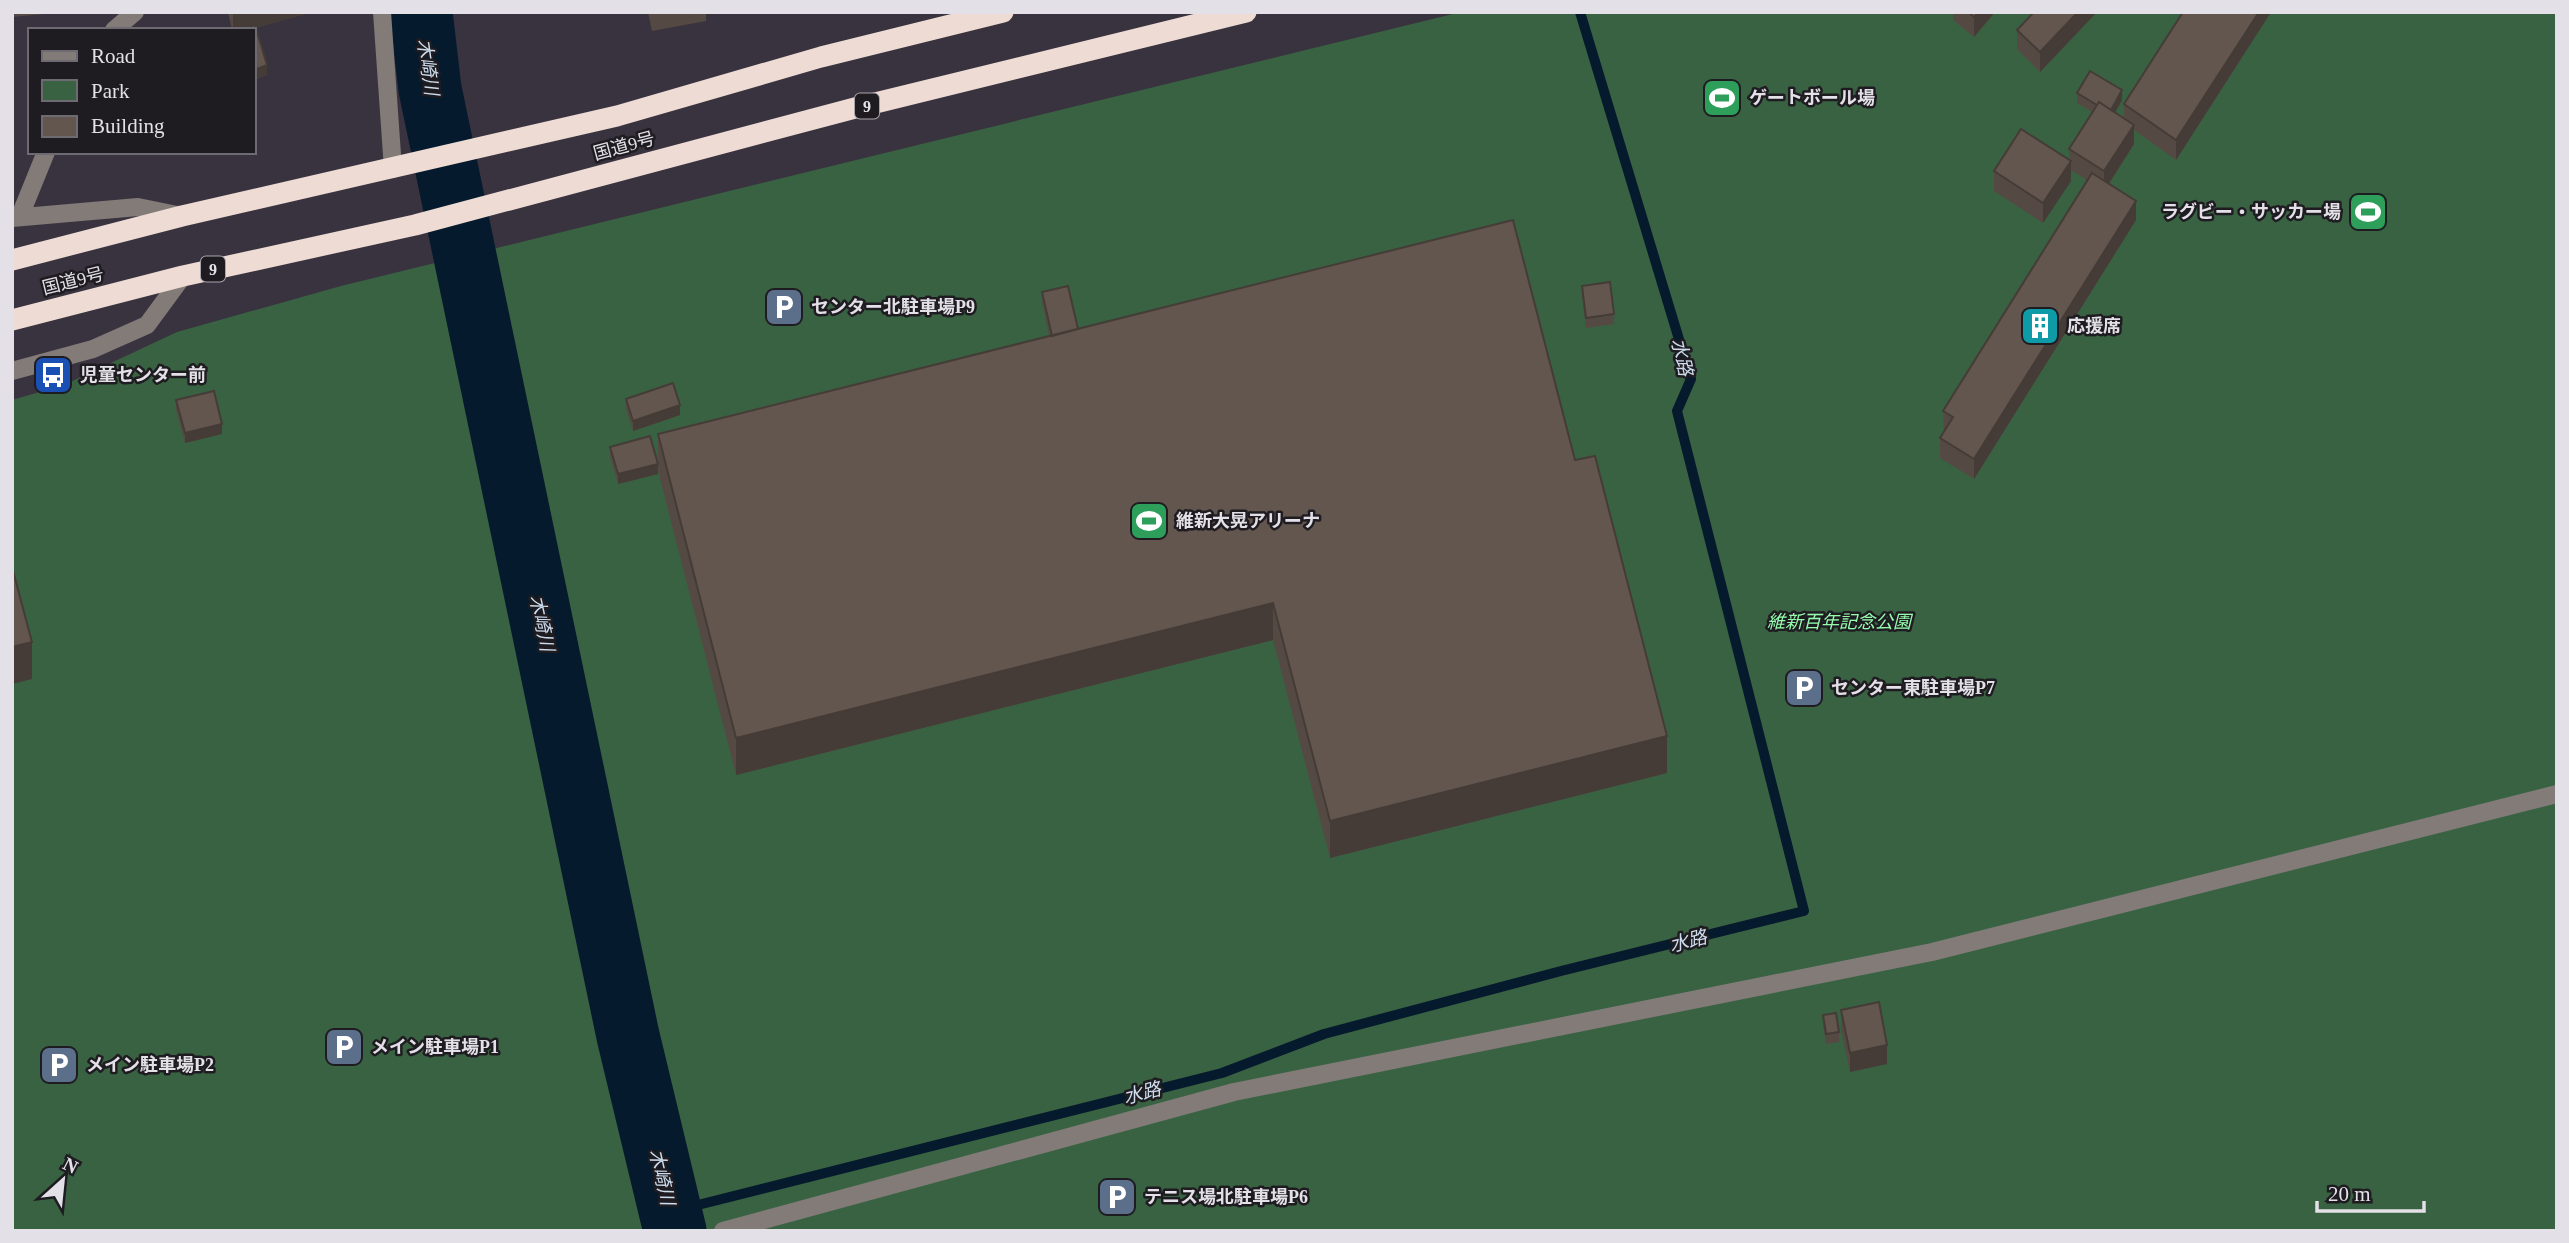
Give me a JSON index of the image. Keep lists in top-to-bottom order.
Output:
{
  "streets": {
    "highway": ["9", "国道9号"]
  },
  "water": ["木崎川", "水路"],
  "parks": ["維新百年記念公園"],
  "places": {
    "sports": ["ゲートボール場", "ラグビー・サッカー場", "維新大晃アリーナ"],
    "parking": [
      "センター北駐車場P9",
      "センター東駐車場P7",
      "メイン駐車場P1",
      "メイン駐車場P2",
      "テニス場北駐車場P6"
    ],
    "building": ["応援席"],
    "bus stop": ["児童センター前"]
  },
  "legend": ["Road", "Park", "Building"],
  "scale_bar": "20 m",
  "north": "top right"
}
